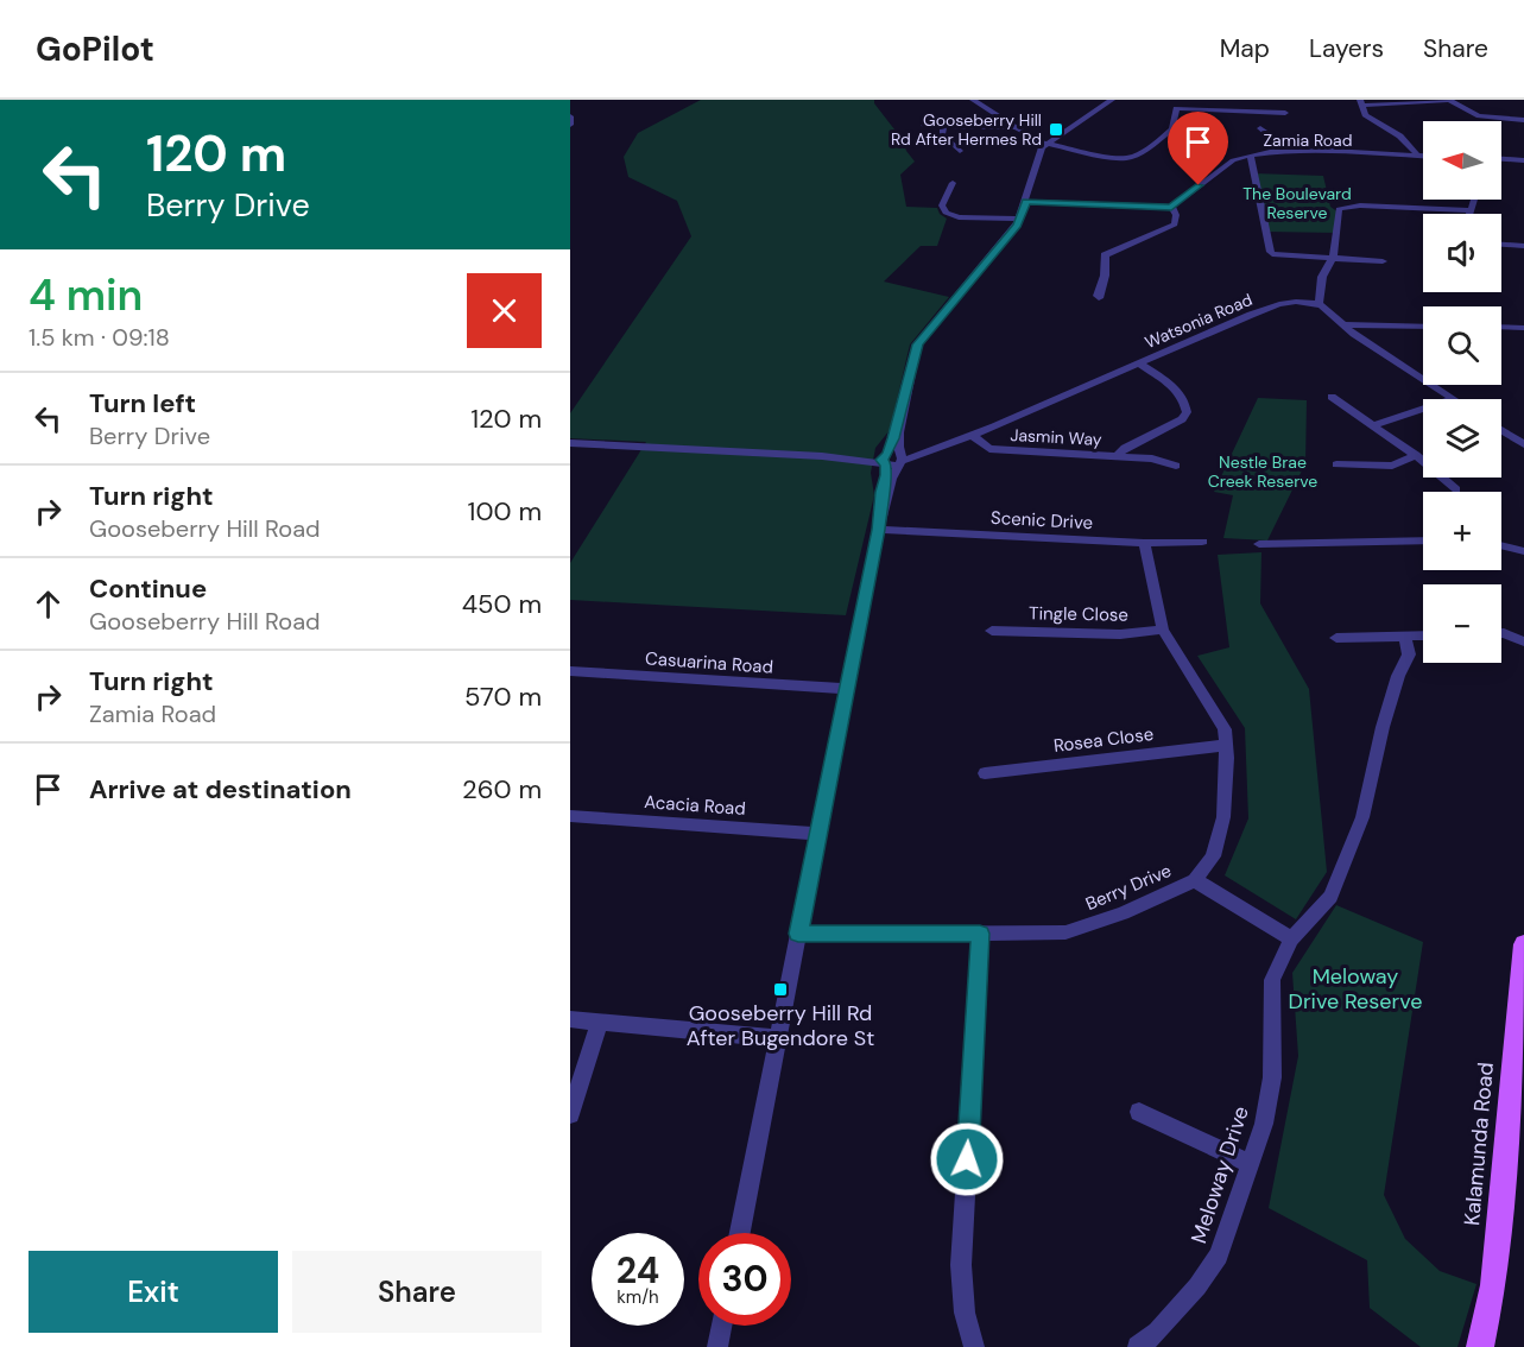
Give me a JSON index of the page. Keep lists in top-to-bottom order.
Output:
{
  "streets": {
    "main road": ["Kalamunda Road"],
    "street": [
      "Zamia Road",
      "Watsonia Road",
      "Jasmin Way",
      "Scenic Drive",
      "Tingle Close",
      "Casuarina Road",
      "Rosea Close",
      "Acacia Road",
      "Berry Drive",
      "Meloway Drive"
    ]
  },
  "crossings": [
    ["Watsonia Road", "Jasmin Way"],
    ["Scenic Drive", "Berry Drive"],
    ["Tingle Close", "Berry Drive"],
    ["Rosea Close", "Berry Drive"]
  ],
  "parks": ["The Boulevard Reserve", "Nestle Brae Creek Reserve", "Meloway Drive Reserve"],
  "places": {
    "transit": ["Gooseberry Hill Rd After Hermes Rd", "Gooseberry Hill Rd After Bugendore St"]
  },
  "north": "left",
  "page": {
    "header": "GoPilot",
    "nav": ["Map", "Layers", "Share"],
    "turn": ["120 m", "Berry Drive"],
    "map_buttons": ["+", "−"],
    "heading": ["4 min", "1.5 km · 09:18"],
    "list": [
      {
        "name": "Turn left",
        "note": "Berry Drive",
        "value": "120 m"
      },
      {
        "name": "Turn right",
        "note": "Gooseberry Hill Road",
        "value": "100 m"
      },
      {
        "name": "Continue",
        "note": "Gooseberry Hill Road",
        "value": "450 m"
      },
      {
        "name": "Turn right",
        "note": "Zamia Road",
        "value": "570 m"
      },
      {
        "name": "Arrive at destination",
        "value": "260 m"
      }
    ],
    "speed": "24 km/h",
    "limit": "30",
    "buttons": ["Exit", "Share"]
  }
}
